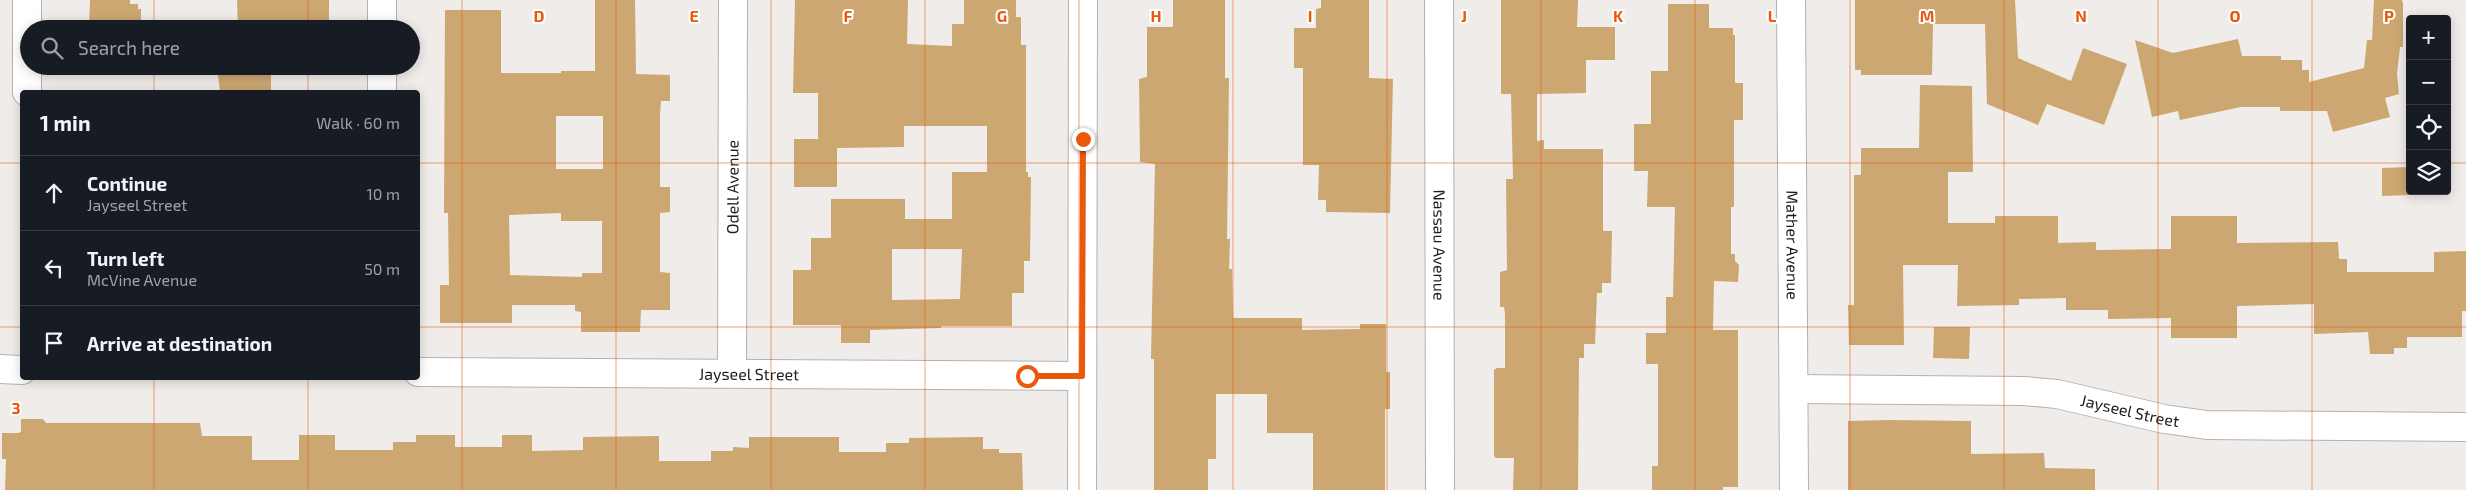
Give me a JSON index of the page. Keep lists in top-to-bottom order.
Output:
{
  "streets": {
    "street": [
      "Odell Avenue",
      "Nassau Avenue",
      "Mather Avenue",
      "Jayseel Street"
    ]
  },
  "crossings": [
    ["Odell Avenue", "Jayseel Street"],
    ["Mather Avenue", "Jayseel Street"]
  ],
  "page": {
    "map_buttons": ["+", "−"],
    "search": "Search here",
    "heading": ["1 min", "Walk · 60 m"],
    "list": [
      ["Continue", "Jayseel Street", "10 m"],
      ["Turn left", "McVine Avenue", "50 m"],
      "Arrive at destination"
    ]
  },
  "grid": {
    "columns": [
      "D",
      "E",
      "F",
      "G",
      "H",
      "I",
      "J",
      "K",
      "L",
      "M",
      "N",
      "O",
      "P"
    ],
    "rows": ["3"]
  }
}
